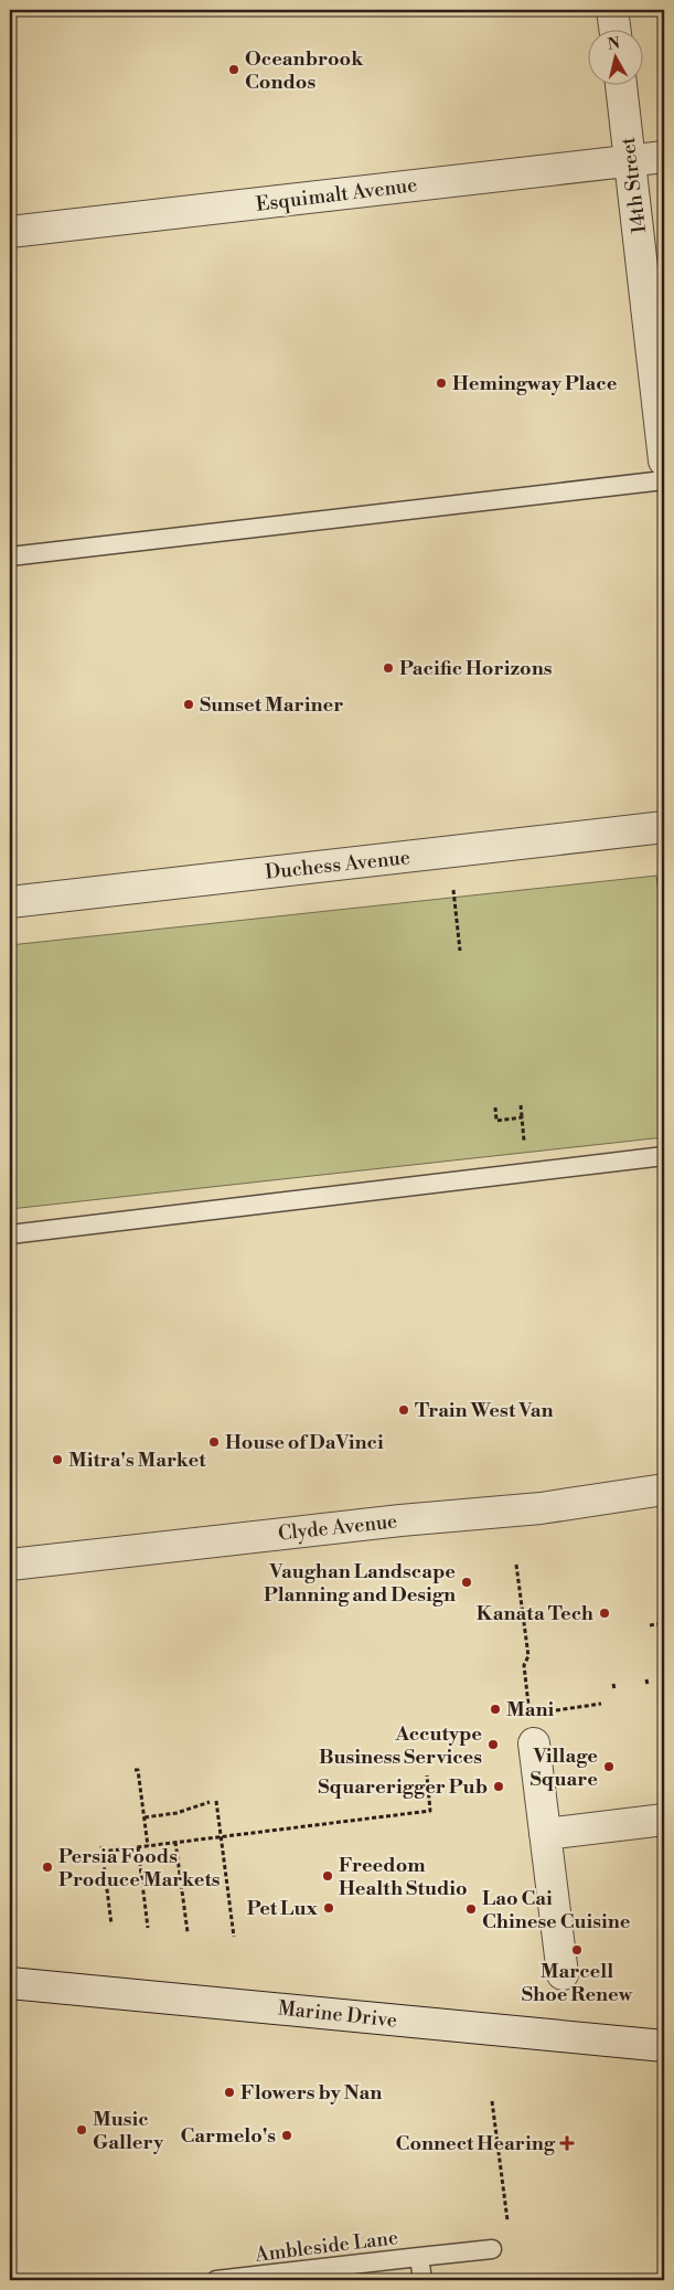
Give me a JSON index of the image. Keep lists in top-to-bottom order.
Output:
{
  "streets": {
    "street": [
      "14th Street",
      "Esquimalt Avenue",
      "Duchess Avenue",
      "Clyde Avenue",
      "Marine Drive"
    ],
    "lane": ["Ambleside Lane"]
  },
  "crossings": [
    ["14th Street", "Esquimalt Avenue"]
  ],
  "places": {
    "other": [
      "Oceanbrook Condos",
      "Hemingway Place",
      "Pacific Horizons",
      "Sunset Mariner",
      "Train West Van",
      "House of DaVinci",
      "Mitra's Market",
      "Vaughan Landscape Planning and Design",
      "Kanata Tech",
      "Mani",
      "Accutype Business Services",
      "Village Square",
      "Squarerigger Pub",
      "Persia Foods Produce Markets",
      "Freedom Health Studio",
      "Pet Lux",
      "Lao Cai Chinese Cuisine",
      "Marcell Shoe Renew",
      "Flowers by Nan",
      "Music Gallery",
      "Carmelo's"
    ],
    "health": ["Connect Hearing"]
  },
  "north": "top"
}
